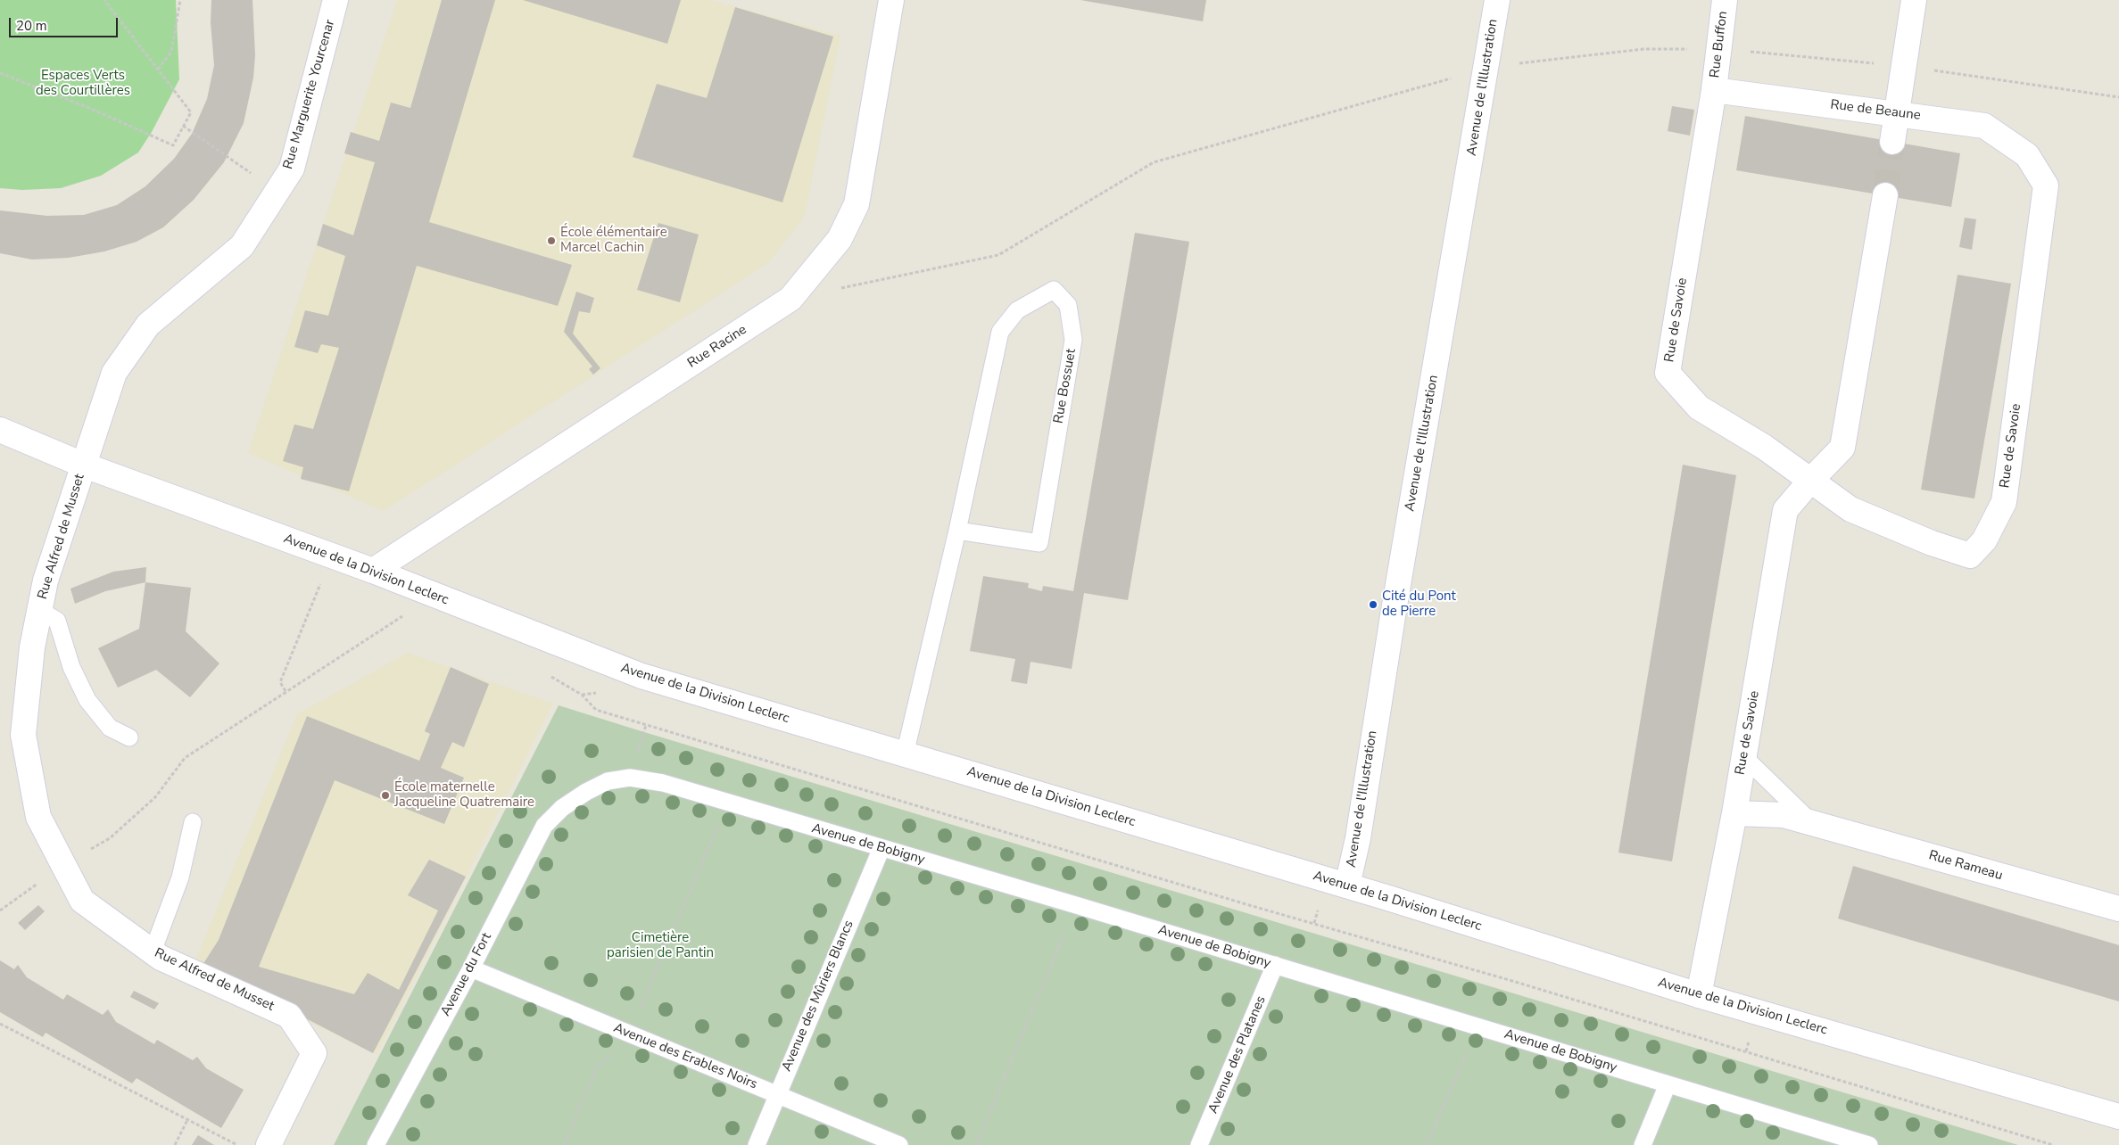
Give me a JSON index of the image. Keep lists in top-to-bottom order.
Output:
{
  "streets": {
    "street": [
      "Rue Buffon",
      "Avenue de l'Illustration",
      "Rue Marguerite Yourcenar",
      "Rue de Beaune",
      "Rue de Savoie",
      "Rue Racine",
      "Rue Alfred de Musset",
      "Avenue de la Division Leclerc",
      "Rue Rameau"
    ],
    "lane": [
      "Rue Bossuet",
      "Avenue de Bobigny",
      "Avenue du Fort",
      "Avenue des Mûriers Blancs",
      "Avenue des Platanes",
      "Avenue des Erables Noirs"
    ]
  },
  "crossings": [
    ["Rue Buffon", "Rue de Beaune"],
    ["Rue Buffon", "Rue de Savoie"],
    ["Avenue de l'Illustration", "Avenue de la Division Leclerc"],
    ["Rue Marguerite Yourcenar", "Rue Alfred de Musset"],
    ["Rue Marguerite Yourcenar", "Avenue de la Division Leclerc"],
    ["Rue de Beaune", "Rue de Savoie"],
    ["Rue de Savoie", "Avenue de la Division Leclerc"],
    ["Rue de Savoie", "Rue Rameau"],
    ["Rue Racine", "Avenue de la Division Leclerc"],
    ["Rue Bossuet", "Avenue de la Division Leclerc"],
    ["Rue Alfred de Musset", "Avenue de la Division Leclerc"],
    ["Avenue de Bobigny", "Avenue du Fort"],
    ["Avenue de Bobigny", "Avenue des Mûriers Blancs"],
    ["Avenue de Bobigny", "Avenue des Platanes"],
    ["Avenue du Fort", "Avenue des Erables Noirs"],
    ["Avenue des Mûriers Blancs", "Avenue des Erables Noirs"]
  ],
  "parks": ["Espaces Verts des Courtillères", "Cimetière parisien de Pantin"],
  "places": ["École élémentaire Marcel Cachin", "Cité du Pont de Pierre", "École maternelle Jacqueline Quatremaire"],
  "scale_bar": "20 m"
}
